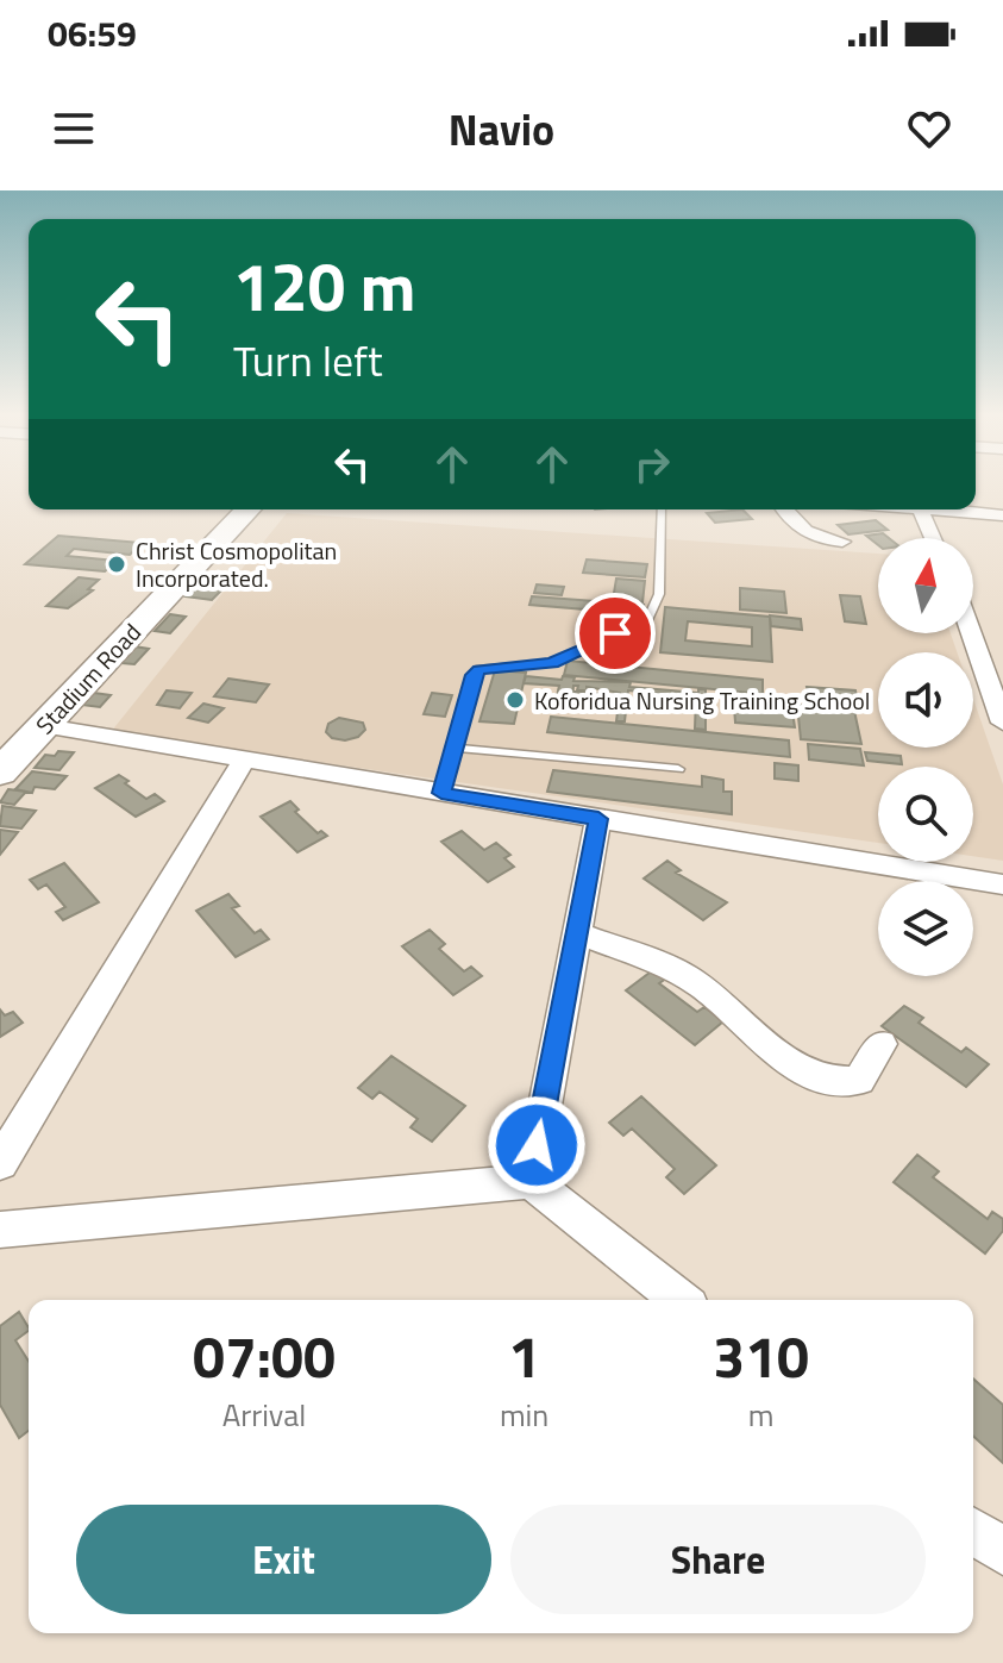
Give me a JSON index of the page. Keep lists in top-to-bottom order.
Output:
{
  "streets": {
    "main road": ["Stadium Road"]
  },
  "places": ["Christ Cosmopolitan Incorporated.", "Koforidua Nursing Training School"],
  "north": "top",
  "page": {
    "status": "06:59",
    "header": "Navio",
    "turn": ["120 m", "Turn left"],
    "eta": [
      "07:00",
      "Arrival",
      "1",
      "min",
      "310",
      "m"
    ],
    "buttons": ["Exit", "Share"]
  }
}
